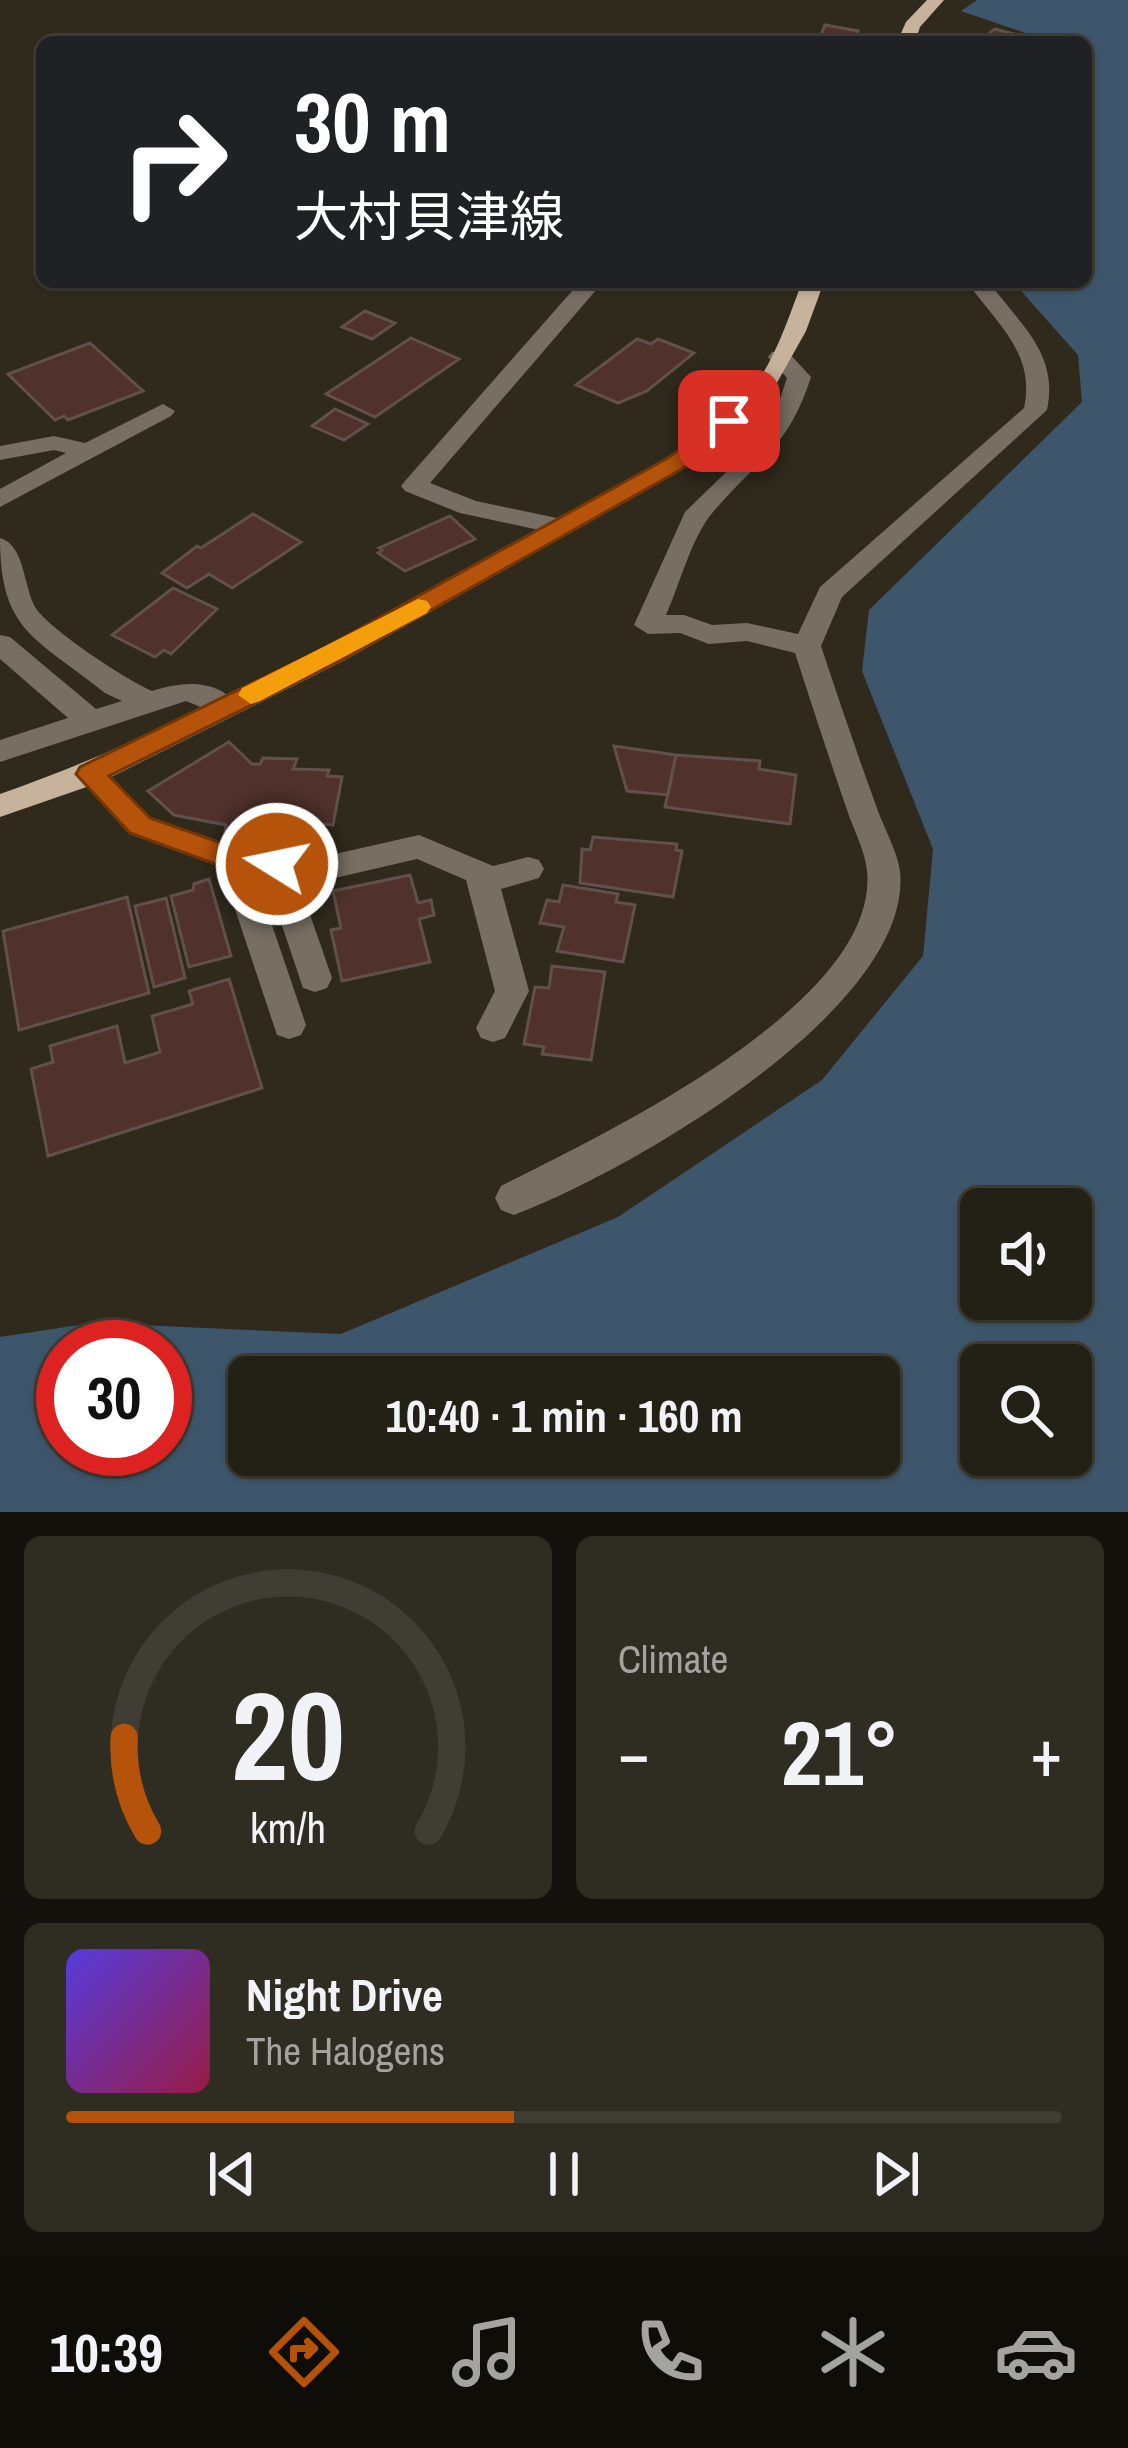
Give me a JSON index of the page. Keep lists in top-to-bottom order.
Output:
{
  "page": {
    "turn": ["30 m", "大村貝津線"],
    "limit": "30",
    "trip": "10:40 · 1 min · 160 m",
    "tile": "Climate",
    "heat": ["−", "21°", "+"],
    "song": ["Night Drive", "The Halogens"],
    "tabs": "10:39",
    "gauge": ["20", "km/h"]
  }
}
